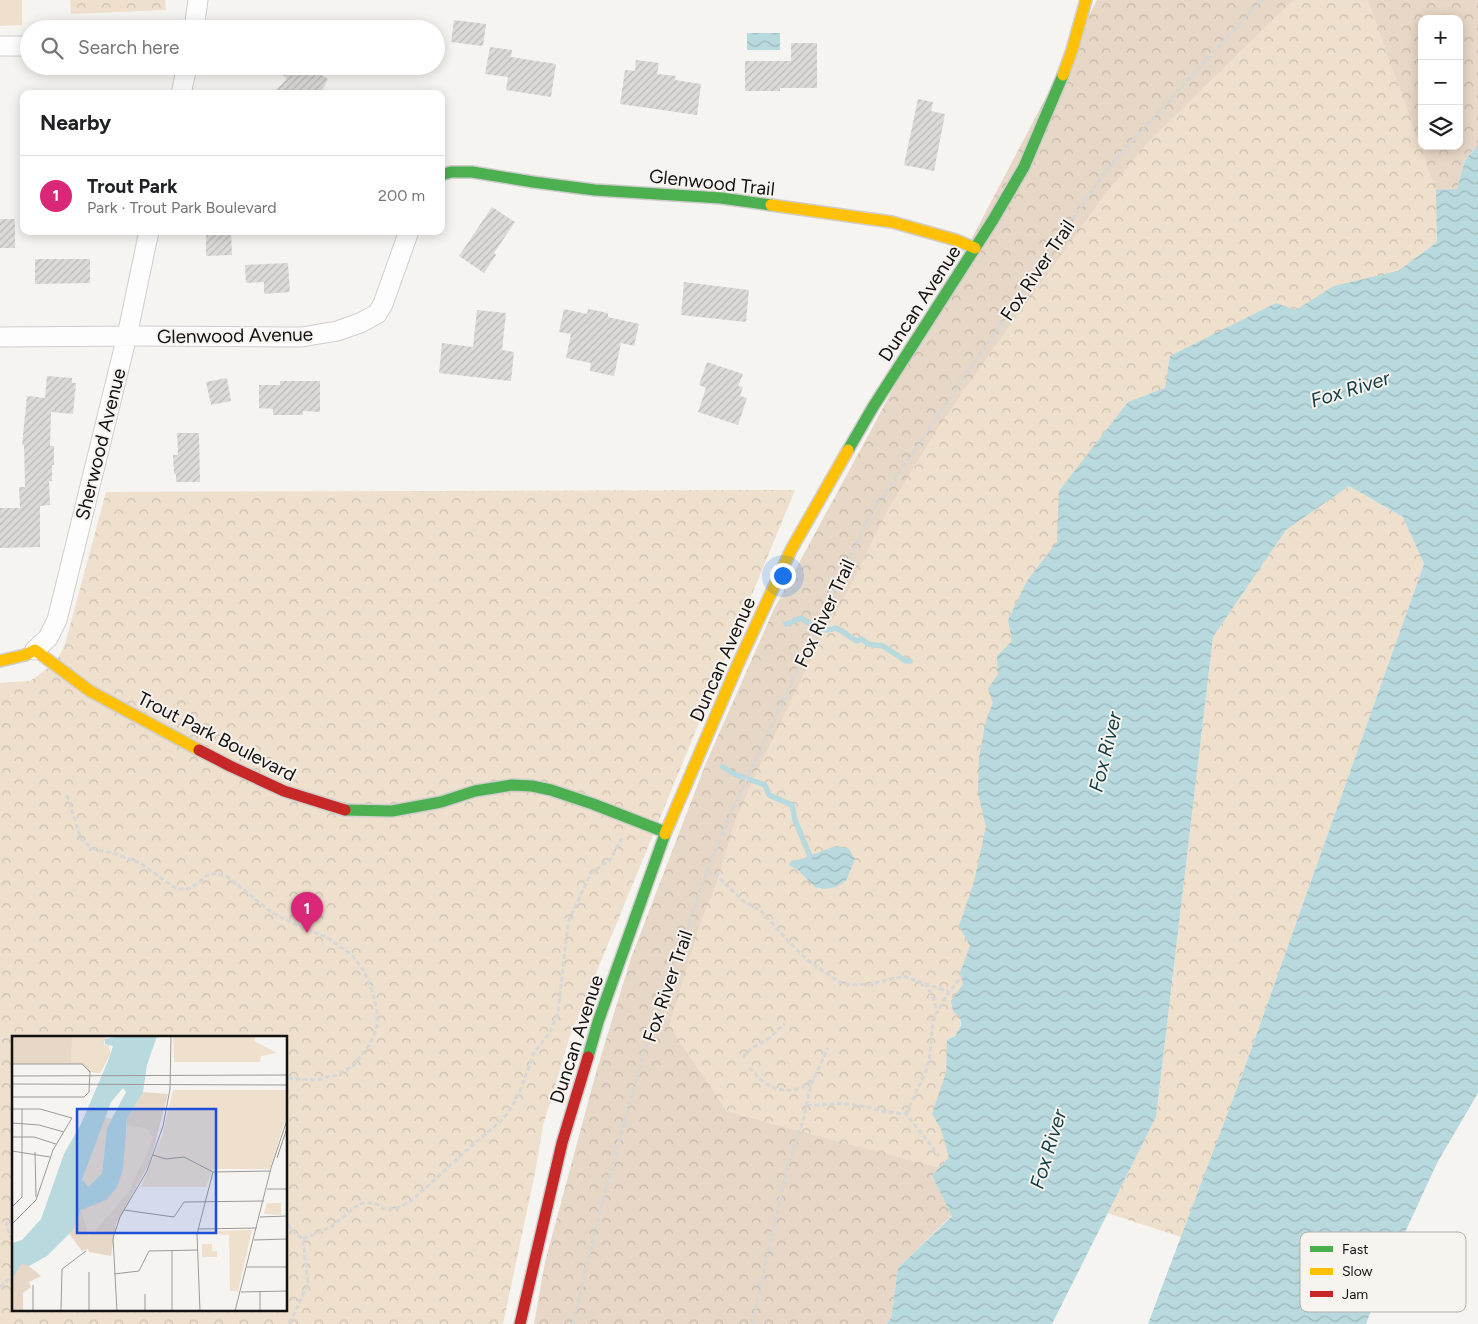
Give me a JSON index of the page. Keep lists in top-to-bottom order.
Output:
{
  "streets": {
    "street": [
      "Glenwood Trail",
      "Duncan Avenue",
      "Glenwood Avenue",
      "Sherwood Avenue",
      "Trout Park Boulevard"
    ],
    "path": ["Fox River Trail"]
  },
  "crossings": [
    ["Glenwood Trail", "Duncan Avenue"],
    ["Duncan Avenue", "Trout Park Boulevard"],
    ["Glenwood Avenue", "Sherwood Avenue"],
    ["Sherwood Avenue", "Trout Park Boulevard"]
  ],
  "water": ["Fox River"],
  "legend": ["Fast", "Slow", "Jam"],
  "page": {
    "map_buttons": ["+", "−"],
    "search": "Search here",
    "heading": "Nearby",
    "list": [
      {
        "mark": "1",
        "name": "Trout Park",
        "note": "Park · Trout Park Boulevard",
        "value": "200 m"
      }
    ],
    "pins": "1"
  }
}
